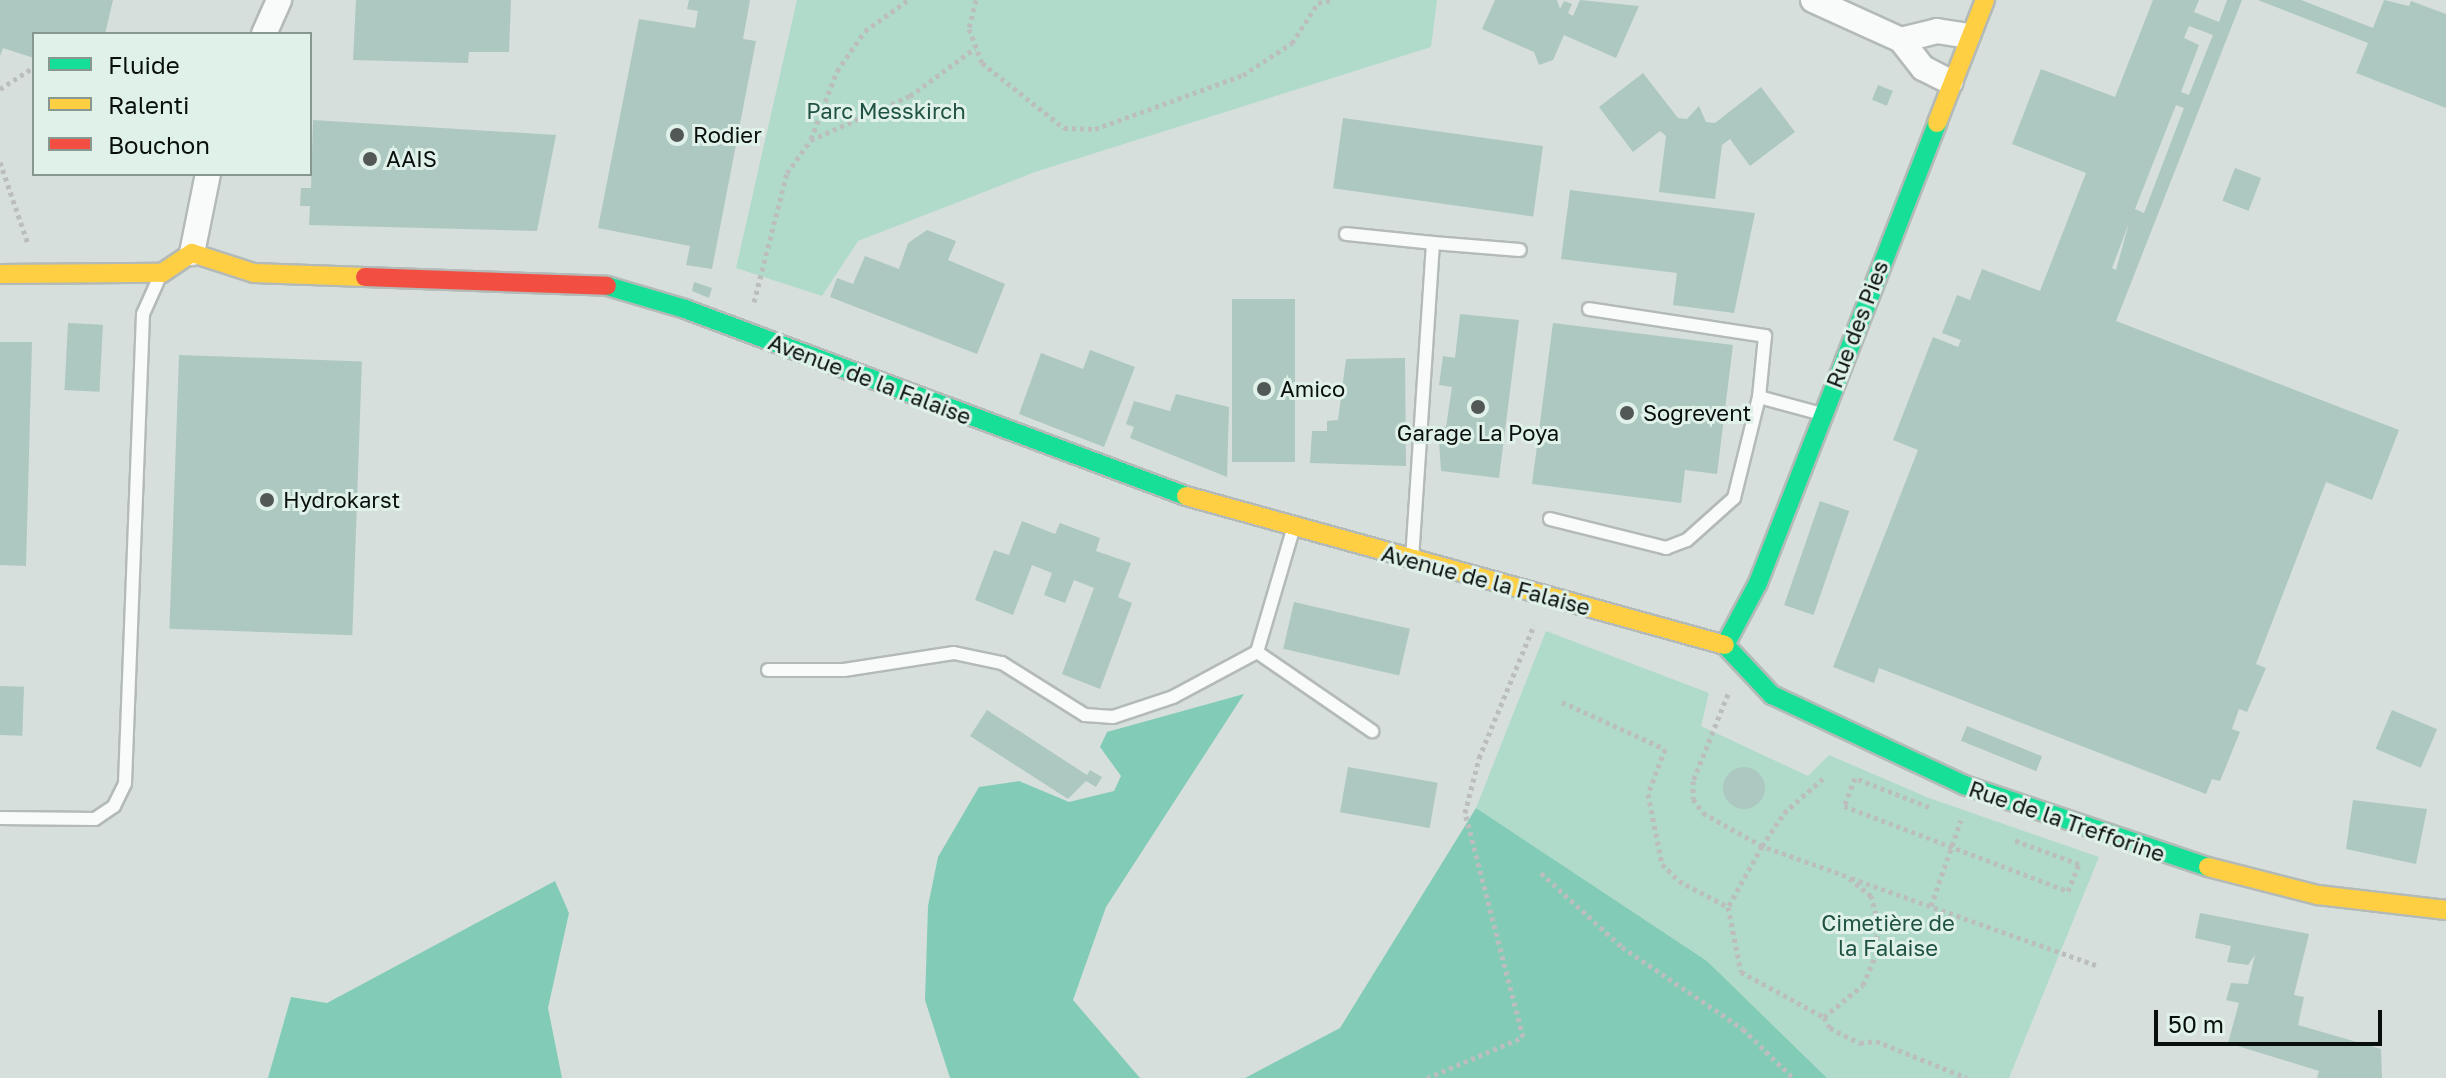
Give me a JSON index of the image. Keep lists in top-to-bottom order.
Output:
{
  "streets": {
    "street": ["Rue des Pies", "Avenue de la Falaise", "Rue de la Trefforine"]
  },
  "crossings": [
    ["Rue des Pies", "Avenue de la Falaise"],
    ["Rue des Pies", "Rue de la Trefforine"],
    ["Avenue de la Falaise", "Rue de la Trefforine"]
  ],
  "parks": ["Parc Messkirch", "Cimetière de la Falaise"],
  "places": [
    "Rodier",
    "AAIS",
    "Amico",
    "Garage La Poya",
    "Sogrevent",
    "Hydrokarst"
  ],
  "legend": ["Fluide", "Ralenti", "Bouchon"],
  "scale_bar": "50 m"
}
